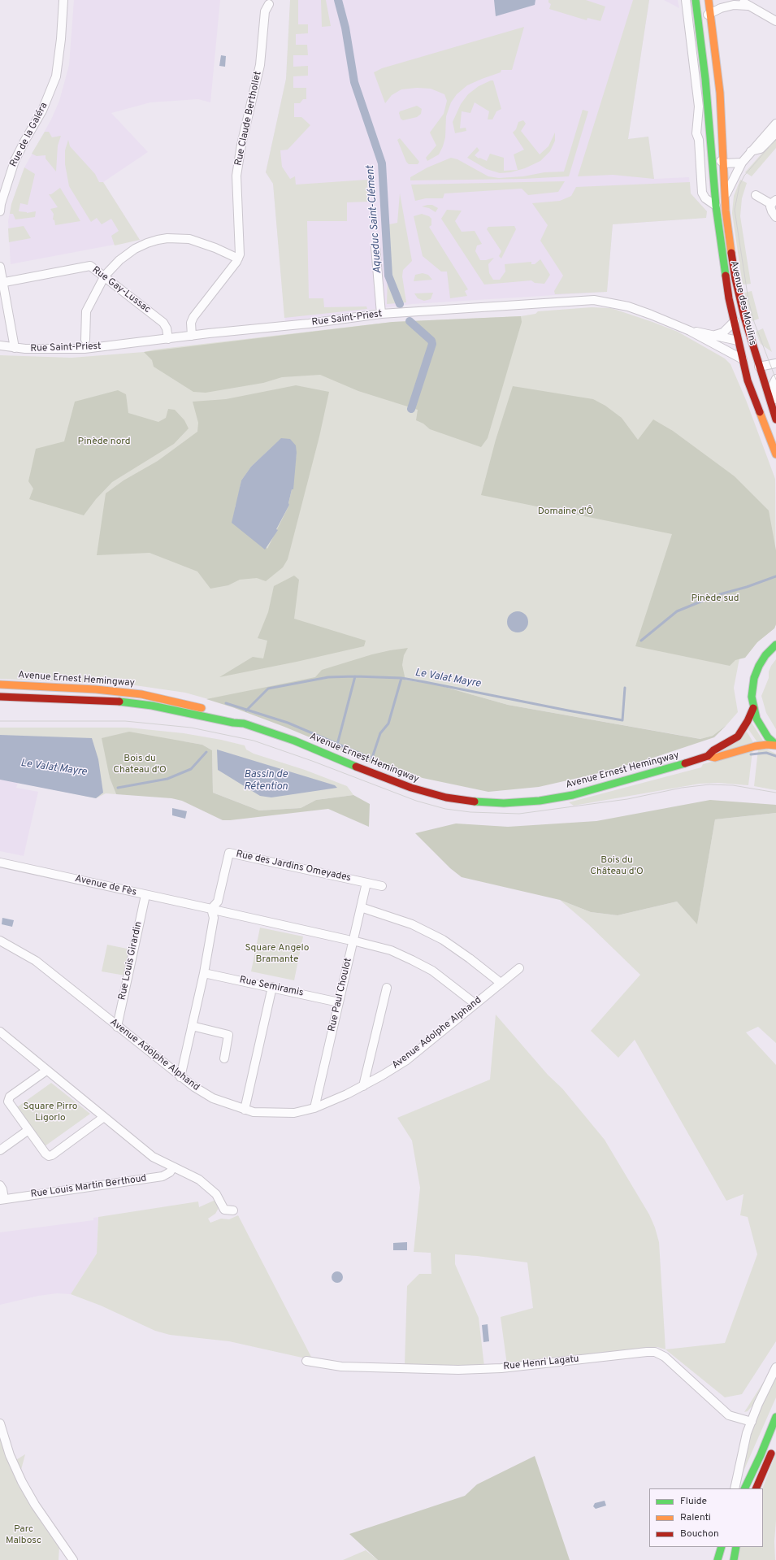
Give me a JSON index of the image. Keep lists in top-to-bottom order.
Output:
{
  "streets": {
    "main road": ["Avenue des Moulins", "Avenue Ernest Hemingway"],
    "street": [
      "Rue Claude Berthollet",
      "Rue de la Galéra",
      "Rue Gay-Lussac",
      "Rue Saint-Priest",
      "Rue des Jardins Omeyades",
      "Avenue de Fès",
      "Rue Louis Girardin",
      "Rue Semiramis",
      "Rue Paul Choulot",
      "Avenue Adolphe Alphand",
      "Rue Louis Martin Berthoud",
      "Rue Henri Lagatu"
    ]
  },
  "crossings": [
    ["Rue Gay-Lussac", "Rue Saint-Priest"],
    ["Avenue des Moulins", "Rue Saint-Priest"],
    ["Rue des Jardins Omeyades", "Avenue de Fès"],
    ["Rue des Jardins Omeyades", "Rue Paul Choulot"],
    ["Avenue de Fès", "Rue Louis Girardin"],
    ["Avenue de Fès", "Rue Paul Choulot"],
    ["Avenue de Fès", "Avenue Adolphe Alphand"],
    ["Rue Louis Girardin", "Avenue Adolphe Alphand"],
    ["Rue Semiramis", "Rue Paul Choulot"],
    ["Rue Paul Choulot", "Avenue Adolphe Alphand"]
  ],
  "water": ["Aqueduc Saint-Clément", "Le Valat Mayre", "Bassin de Rétention"],
  "parks": [
    "Pinède nord",
    "Domaine d'Ô",
    "Pinède sud",
    "Bois du Chateau d'O",
    "Bois du Château d'O",
    "Square Angelo Bramante",
    "Square Pirro Ligorlo",
    "Parc Malbosc"
  ],
  "legend": ["Fluide", "Ralenti", "Bouchon"]
}
